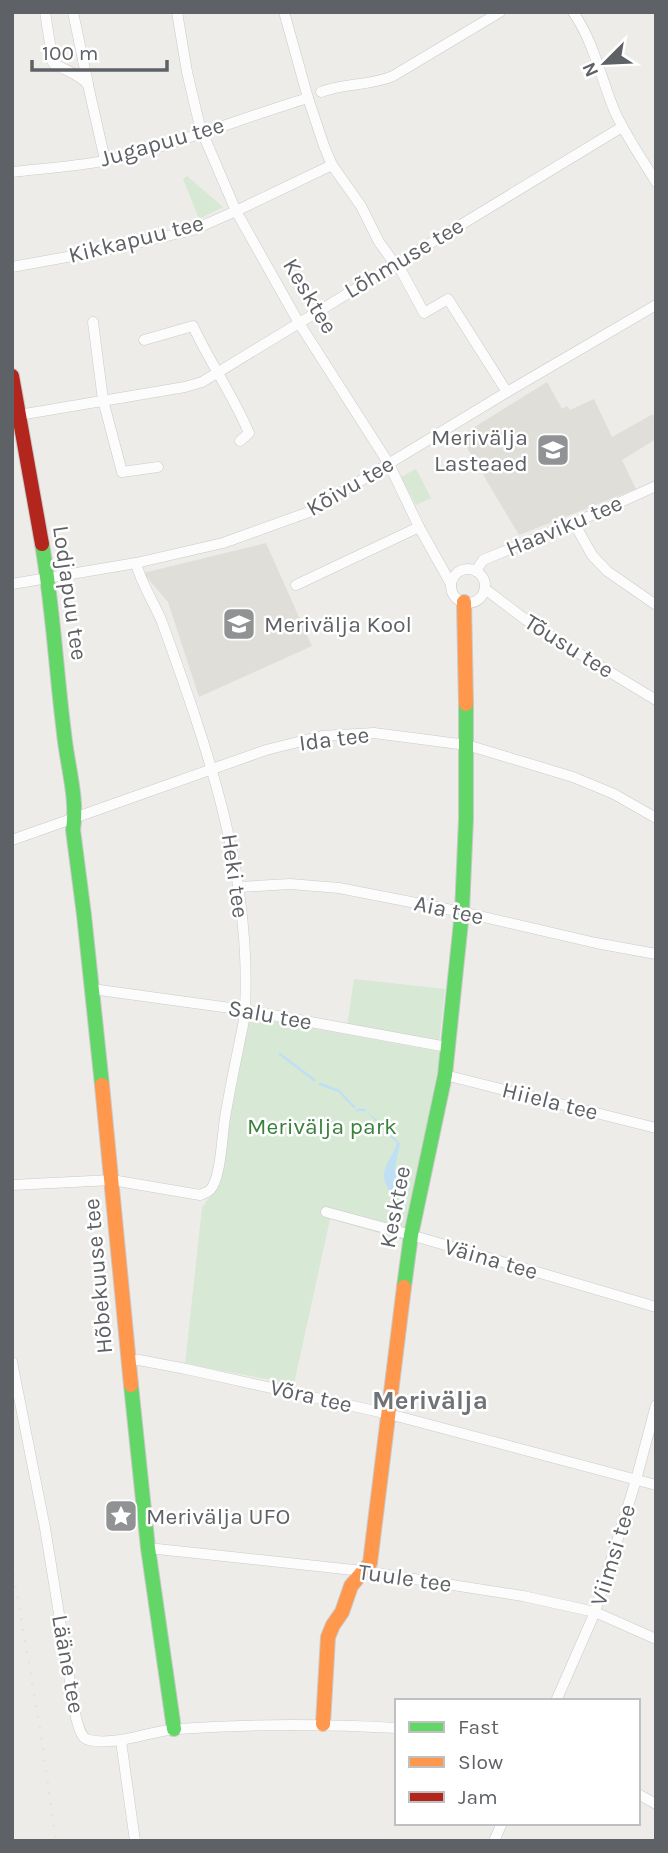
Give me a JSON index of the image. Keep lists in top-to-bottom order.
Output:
{
  "streets": {
    "street": [
      "Jugapuu tee",
      "Kikkapuu tee",
      "Lõhmuse tee",
      "Kesktee",
      "Kõivu tee",
      "Haaviku tee",
      "Lodjapuu tee",
      "Tõusu tee",
      "Ida tee",
      "Heki tee",
      "Aia tee",
      "Salu tee",
      "Hiiela tee",
      "Väina tee",
      "Hõbekuuse tee",
      "Võra tee",
      "Viimsi tee",
      "Tuule tee",
      "Lääne tee"
    ]
  },
  "crossings": [
    ["Jugapuu tee", "Kesktee"],
    ["Kikkapuu tee", "Kesktee"],
    ["Lõhmuse tee", "Kesktee"],
    ["Lõhmuse tee", "Lodjapuu tee"],
    ["Kesktee", "Kõivu tee"],
    ["Kesktee", "Haaviku tee"],
    ["Kesktee", "Tõusu tee"],
    ["Kesktee", "Ida tee"],
    ["Kesktee", "Aia tee"],
    ["Kesktee", "Salu tee"],
    ["Kesktee", "Hiiela tee"],
    ["Kesktee", "Väina tee"],
    ["Kesktee", "Võra tee"],
    ["Kesktee", "Tuule tee"],
    ["Kesktee", "Lääne tee"],
    ["Kõivu tee", "Lodjapuu tee"],
    ["Kõivu tee", "Heki tee"],
    ["Haaviku tee", "Tõusu tee"],
    ["Lodjapuu tee", "Ida tee"],
    ["Lodjapuu tee", "Hõbekuuse tee"],
    ["Ida tee", "Heki tee"],
    ["Ida tee", "Hõbekuuse tee"],
    ["Heki tee", "Aia tee"],
    ["Heki tee", "Salu tee"],
    ["Heki tee", "Hõbekuuse tee"],
    ["Salu tee", "Hõbekuuse tee"],
    ["Hõbekuuse tee", "Võra tee"],
    ["Hõbekuuse tee", "Tuule tee"],
    ["Hõbekuuse tee", "Lääne tee"],
    ["Võra tee", "Viimsi tee"],
    ["Viimsi tee", "Tuule tee"]
  ],
  "districts": ["Merivälja"],
  "parks": ["Merivälja park"],
  "places": {
    "school or university": ["Merivälja Lasteaed", "Merivälja Kool"],
    "place": ["Merivälja UFO"]
  },
  "legend": ["Fast", "Slow", "Jam"],
  "scale_bar": "100 m",
  "north": "bottom left"
}
